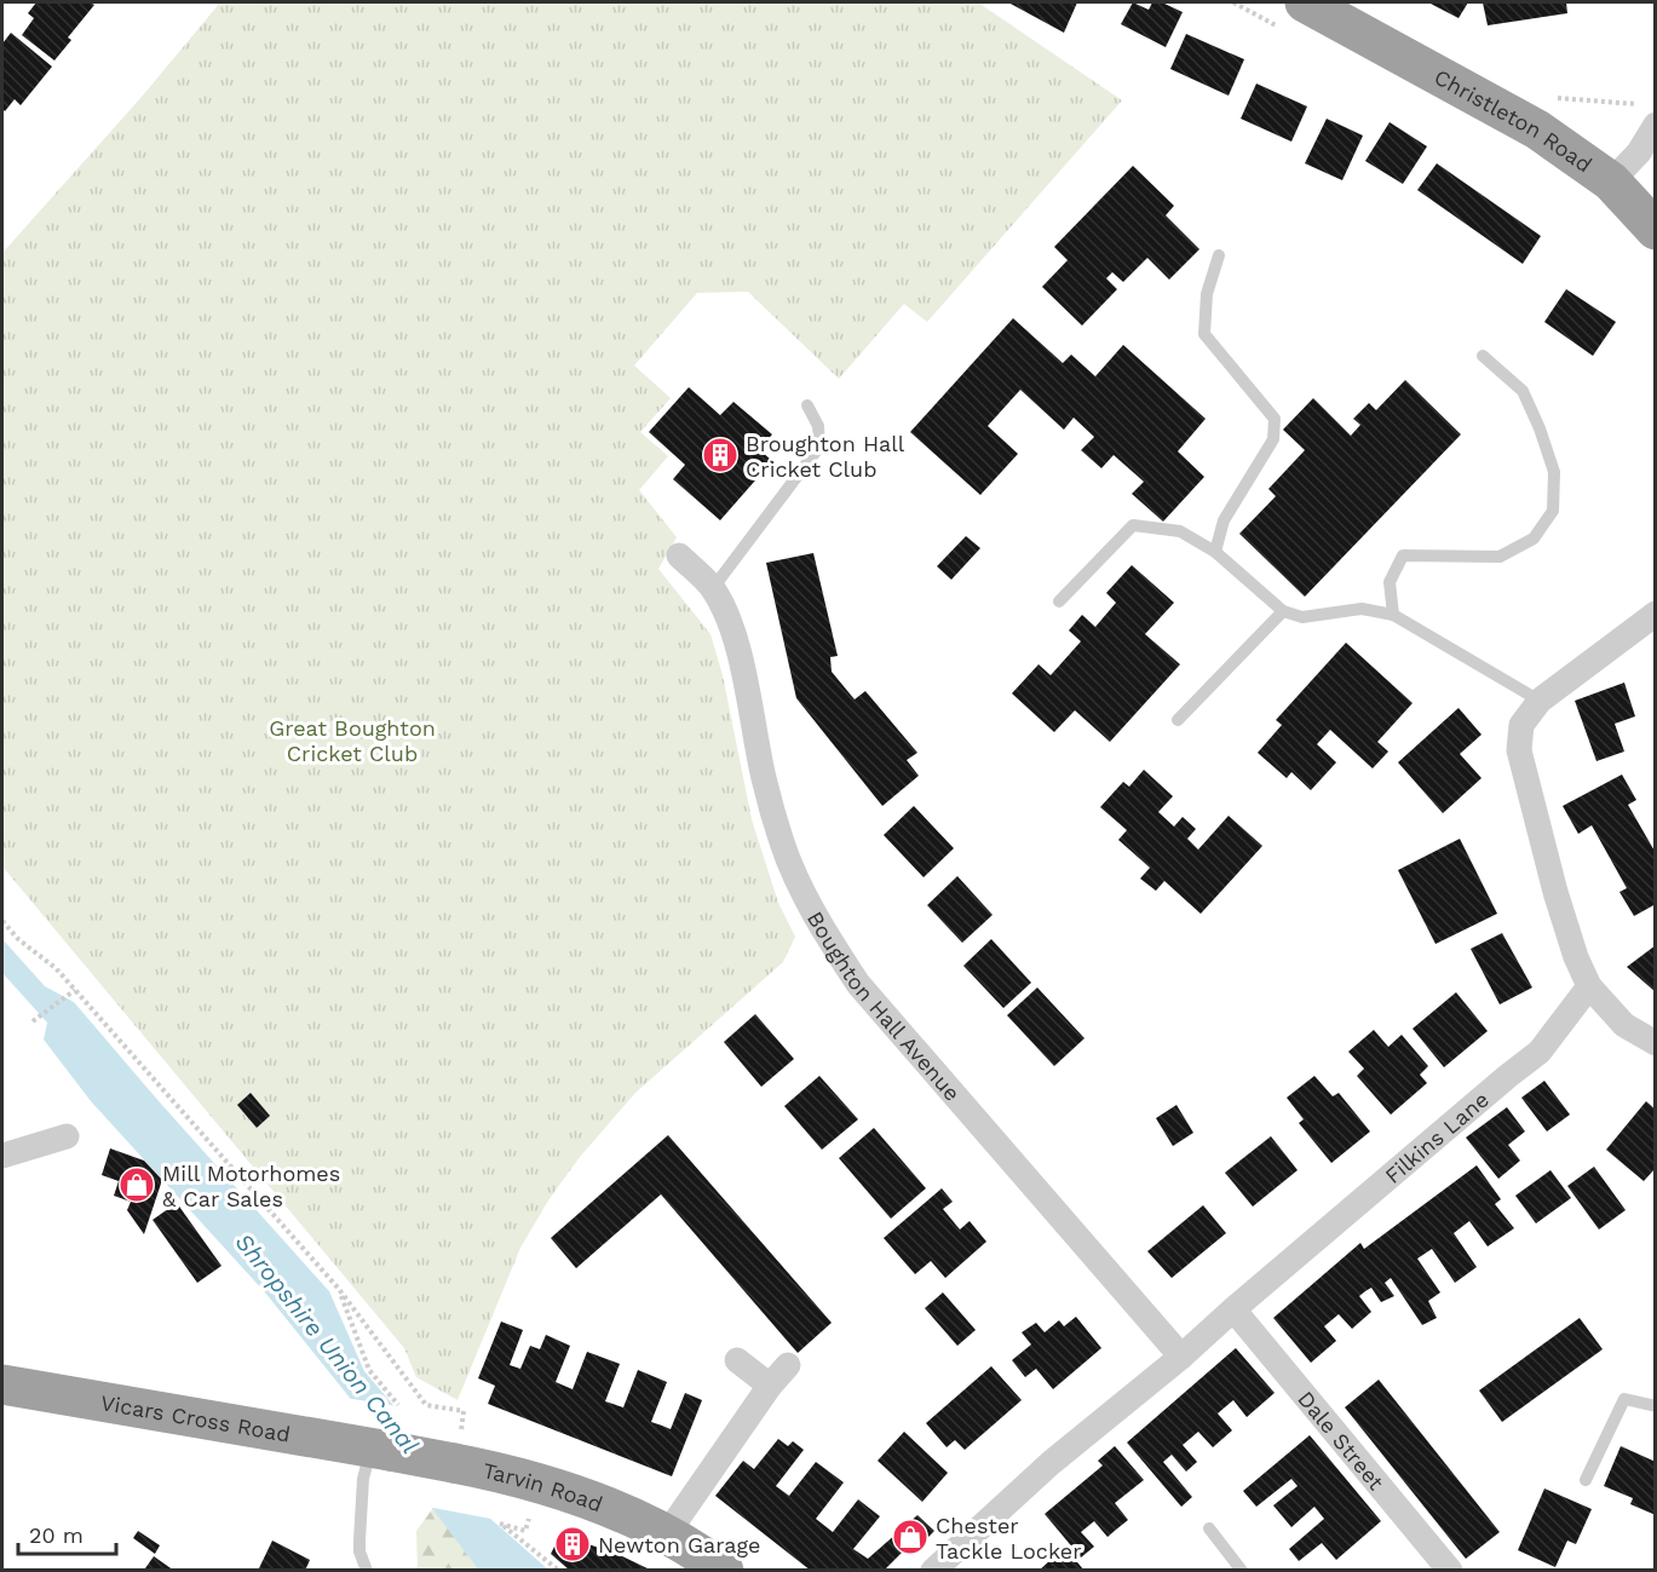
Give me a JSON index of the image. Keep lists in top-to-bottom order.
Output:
{
  "streets": {
    "highway": ["Christleton Road", "Vicars Cross Road", "Tarvin Road"],
    "street": ["Boughton Hall Avenue", "Filkins Lane", "Dale Street"]
  },
  "crossings": [
    ["Boughton Hall Avenue", "Filkins Lane"],
    ["Filkins Lane", "Dale Street"],
    ["Vicars Cross Road", "Tarvin Road"]
  ],
  "water": ["Shropshire Union Canal"],
  "parks": ["Great Boughton Cricket Club"],
  "places": {
    "building": ["Broughton Hall Cricket Club", "Newton Garage"],
    "shop": ["Mill Motorhomes & Car Sales", "Chester Tackle Locker"]
  },
  "scale_bar": "20 m"
}
